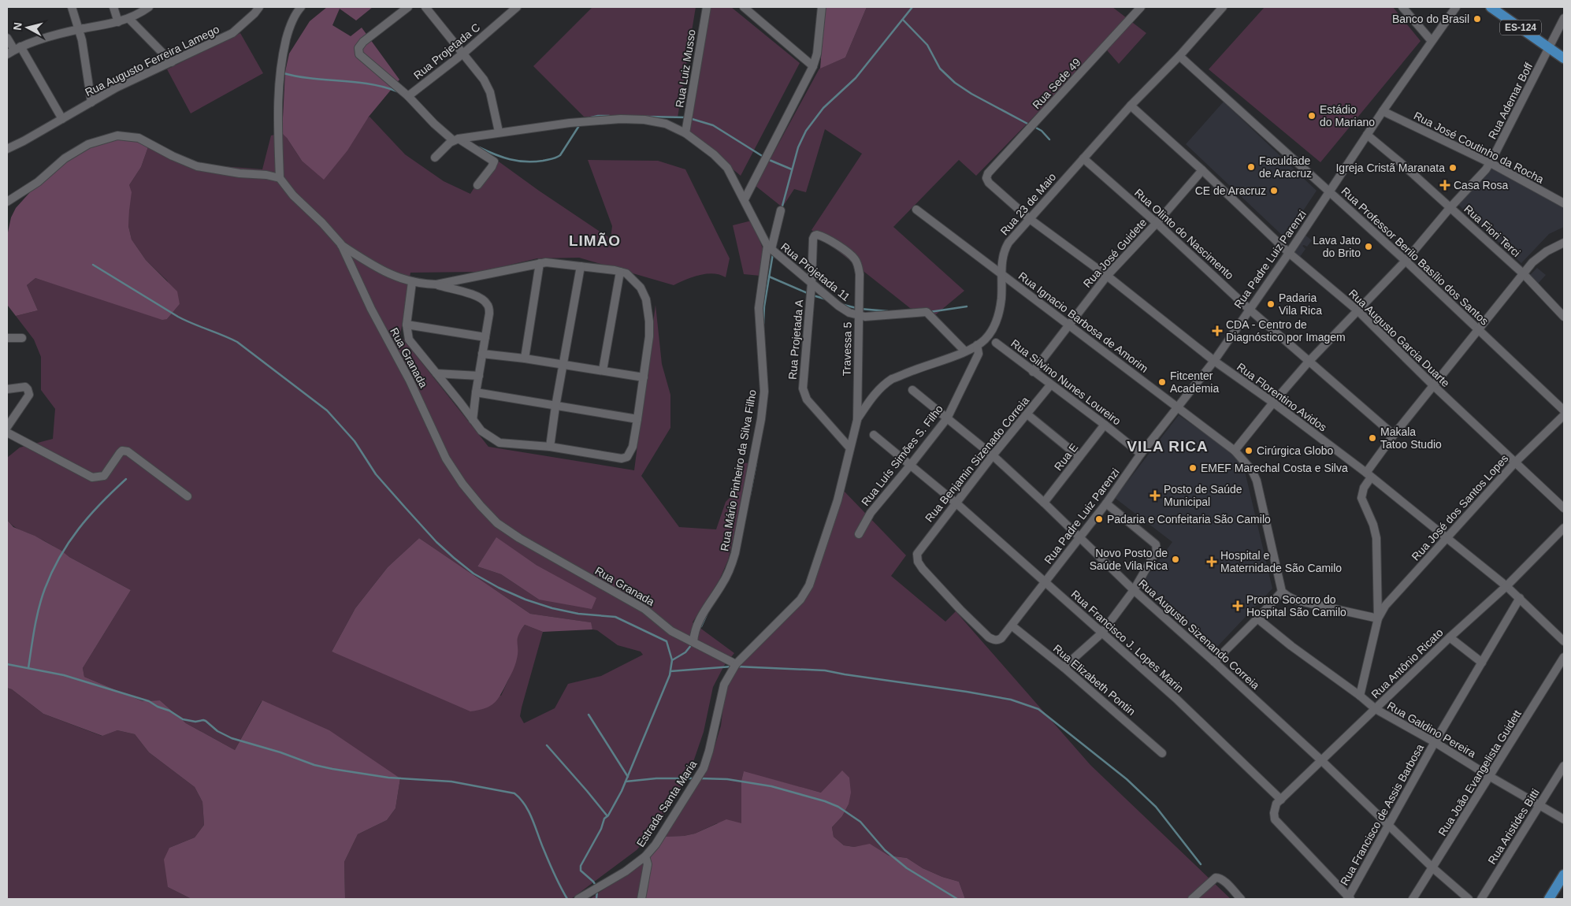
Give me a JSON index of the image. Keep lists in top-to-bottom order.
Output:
{
  "streets": {
    "main road": ["ES-124"],
    "street": [
      "Rua Projetada C",
      "Rua Augusto Ferreira Lamego",
      "Rua Luiz Musso",
      "Rua Sede 49",
      "Rua Ademar Boff",
      "Rua José Coutinho da Rocha",
      "Rua 23 de Maio",
      "Rua Fiori Terci",
      "Rua Olinto do Nascimento",
      "Rua José Guidete",
      "Rua Professor Berilo Basílio dos Santos",
      "Rua Padre Luiz Parenzi",
      "Rua Projetada 11",
      "Rua Ignacio Barbosa de Amorim",
      "Rua Augusto Garcia Duarte",
      "Rua Projetada A",
      "Travessa 5",
      "Rua Granada",
      "Rua Silvino Nunes Loureiro",
      "Rua Florentino Avidos",
      "Rua Luís Simões S. Filho",
      "Rua E",
      "Rua Benjamin Sizenado Correia",
      "Rua Mário Pinheiro da Silva Filho",
      "Rua José dos Santos Lopes",
      "Rua Augusto Sizenando Correia",
      "Rua Francisco J. Lopes Marin",
      "Rua Antônio Ricato",
      "Rua Elizabeth Pontin",
      "Rua Galdino Pereira",
      "Rua João Evangelista Guidett",
      "Estrada Santa Maria",
      "Rua Francisco de Assis Barbosa",
      "Rua Aristides Bitti"
    ]
  },
  "crossings": [
    ["ES-124", "Rua Ademar Boff"],
    ["Rua Sede 49", "Rua Florentino Avidos"],
    ["Rua Ademar Boff", "Rua José Coutinho da Rocha"],
    ["Rua Ademar Boff", "Rua Fiori Terci"],
    ["Rua Ademar Boff", "Rua Olinto do Nascimento"],
    ["Rua Ademar Boff", "Rua Professor Berilo Basílio dos Santos"],
    ["Rua Ademar Boff", "Rua Ignacio Barbosa de Amorim"],
    ["Rua Ademar Boff", "Rua Augusto Garcia Duarte"],
    ["Rua Ademar Boff", "Rua Florentino Avidos"],
    ["Rua José Coutinho da Rocha", "Rua Padre Luiz Parenzi"],
    ["Rua 23 de Maio", "Rua Olinto do Nascimento"],
    ["Rua 23 de Maio", "Rua Professor Berilo Basílio dos Santos"],
    ["Rua 23 de Maio", "Rua Projetada 11"],
    ["Rua 23 de Maio", "Rua Ignacio Barbosa de Amorim"],
    ["Rua 23 de Maio", "Rua Augusto Garcia Duarte"],
    ["Rua 23 de Maio", "Travessa 5"],
    ["Rua 23 de Maio", "Rua Florentino Avidos"],
    ["Rua 23 de Maio", "Rua Luís Simões S. Filho"],
    ["Rua 23 de Maio", "Estrada Santa Maria"],
    ["Rua Fiori Terci", "Rua Padre Luiz Parenzi"],
    ["Rua Olinto do Nascimento", "Rua José Guidete"],
    ["Rua Olinto do Nascimento", "Rua Padre Luiz Parenzi"],
    ["Rua José Guidete", "Rua Ignacio Barbosa de Amorim"],
    ["Rua José Guidete", "Rua Augusto Garcia Duarte"],
    ["Rua José Guidete", "Rua Silvino Nunes Loureiro"],
    ["Rua José Guidete", "Rua Florentino Avidos"],
    ["Rua Professor Berilo Basílio dos Santos", "Rua Padre Luiz Parenzi"],
    ["Rua Padre Luiz Parenzi", "Rua Ignacio Barbosa de Amorim"],
    ["Rua Padre Luiz Parenzi", "Rua Augusto Garcia Duarte"],
    ["Rua Padre Luiz Parenzi", "Rua Silvino Nunes Loureiro"],
    ["Rua Padre Luiz Parenzi", "Rua Florentino Avidos"],
    ["Rua Padre Luiz Parenzi", "Rua Benjamin Sizenado Correia"],
    ["Rua Padre Luiz Parenzi", "Rua Augusto Sizenando Correia"],
    ["Rua Padre Luiz Parenzi", "Rua Francisco J. Lopes Marin"],
    ["Rua Padre Luiz Parenzi", "Rua Elizabeth Pontin"],
    ["Rua Projetada 11", "Rua Projetada A"],
    ["Rua Projetada 11", "Travessa 5"],
    ["Rua Projetada 11", "Rua Mário Pinheiro da Silva Filho"],
    ["Rua Augusto Garcia Duarte", "Rua José dos Santos Lopes"],
    ["Rua Projetada A", "Travessa 5"],
    ["Rua Projetada A", "Estrada Santa Maria"],
    ["Travessa 5", "Estrada Santa Maria"],
    ["Rua Granada", "Rua Mário Pinheiro da Silva Filho"],
    ["Rua Granada", "Estrada Santa Maria"],
    ["Rua Silvino Nunes Loureiro", "Rua E"],
    ["Rua Silvino Nunes Loureiro", "Rua Benjamin Sizenado Correia"],
    ["Rua Florentino Avidos", "Rua José dos Santos Lopes"],
    ["Rua Florentino Avidos", "Rua Antônio Ricato"],
    ["Rua Florentino Avidos", "Rua Francisco de Assis Barbosa"],
    ["Rua Luís Simões S. Filho", "Rua Augusto Sizenando Correia"],
    ["Rua Luís Simões S. Filho", "Rua Francisco J. Lopes Marin"],
    ["Rua E", "Rua Augusto Sizenando Correia"],
    ["Rua Benjamin Sizenado Correia", "Rua Augusto Sizenando Correia"],
    ["Rua Benjamin Sizenado Correia", "Rua Francisco J. Lopes Marin"],
    ["Rua Augusto Sizenando Correia", "Rua Antônio Ricato"],
    ["Rua Augusto Sizenando Correia", "Rua João Evangelista Guidett"],
    ["Rua Augusto Sizenando Correia", "Rua Francisco de Assis Barbosa"],
    ["Rua Francisco J. Lopes Marin", "Rua Antônio Ricato"],
    ["Rua Antônio Ricato", "Rua Galdino Pereira"],
    ["Rua Antônio Ricato", "Rua Francisco de Assis Barbosa"],
    ["Rua Galdino Pereira", "Rua João Evangelista Guidett"],
    ["Rua Galdino Pereira", "Rua Francisco de Assis Barbosa"],
    ["Rua Galdino Pereira", "Rua Aristides Bitti"]
  ],
  "districts": ["LIMÃO", "VILA RICA"],
  "places": {
    "other": [
      "Banco do Brasil",
      "Estádio do Mariano",
      "Faculdade de Aracruz",
      "Igreja Cristã Maranata",
      "CE de Aracruz",
      "Lava Jato do Brito",
      "Padaria Vila Rica",
      "Fitcenter Academia",
      "Makala Tatoo Studio",
      "Cirúrgica Globo",
      "EMEF Marechal Costa e Silva",
      "Padaria e Confeitaria São Camilo",
      "Novo Posto de Saúde Vila Rica"
    ],
    "health": [
      "Casa Rosa",
      "CDA - Centro de Diagnóstico por Imagem",
      "Posto de Saúde Municipal",
      "Hospital e Maternidade São Camilo",
      "Pronto Socorro do Hospital São Camilo"
    ]
  },
  "north": "left"
}
